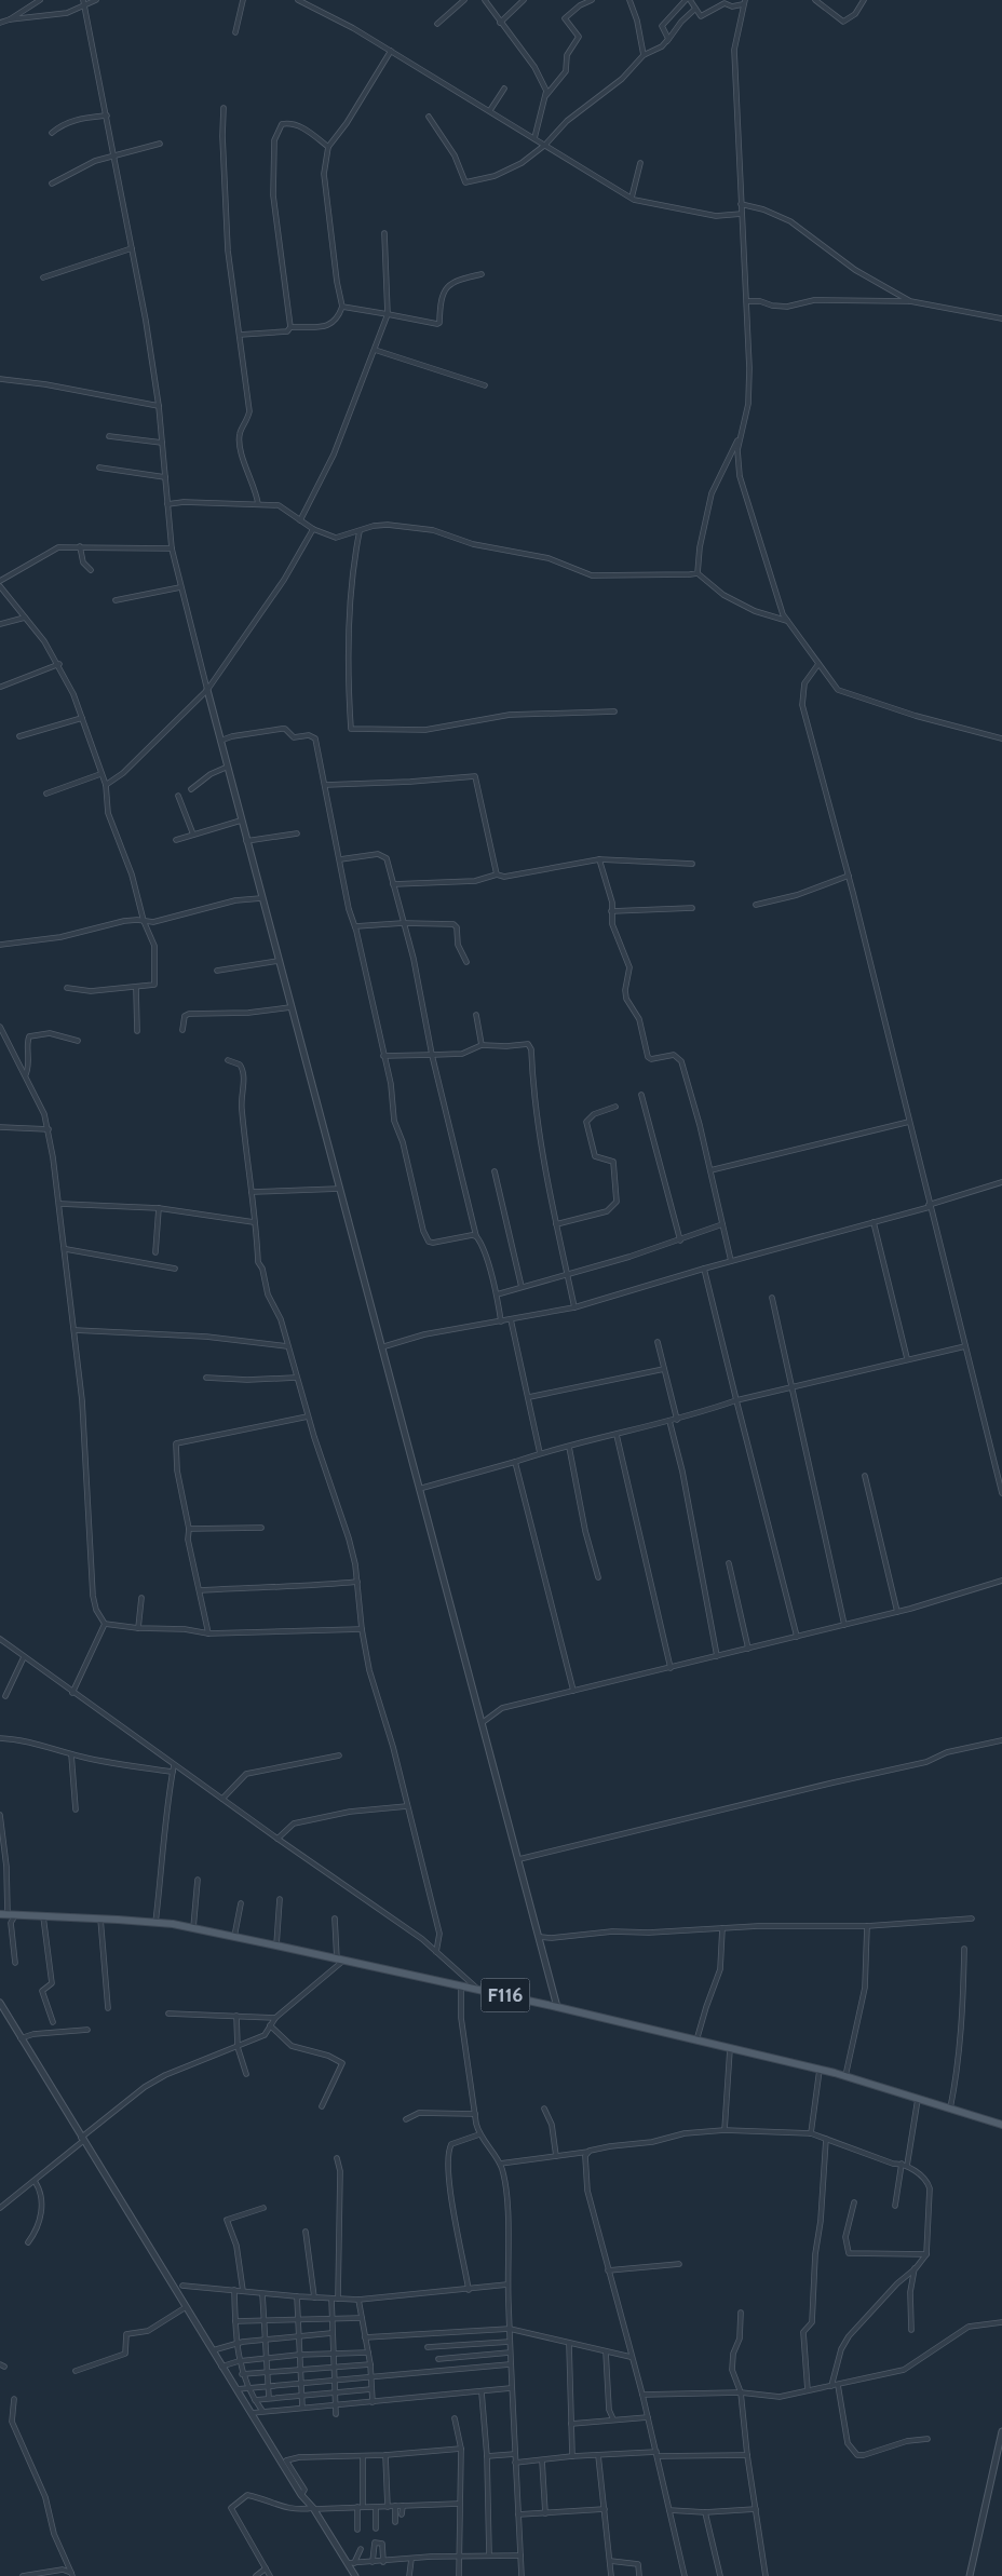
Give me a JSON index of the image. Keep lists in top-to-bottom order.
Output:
{
  "streets": {
    "main road": ["F116"]
  }
}
